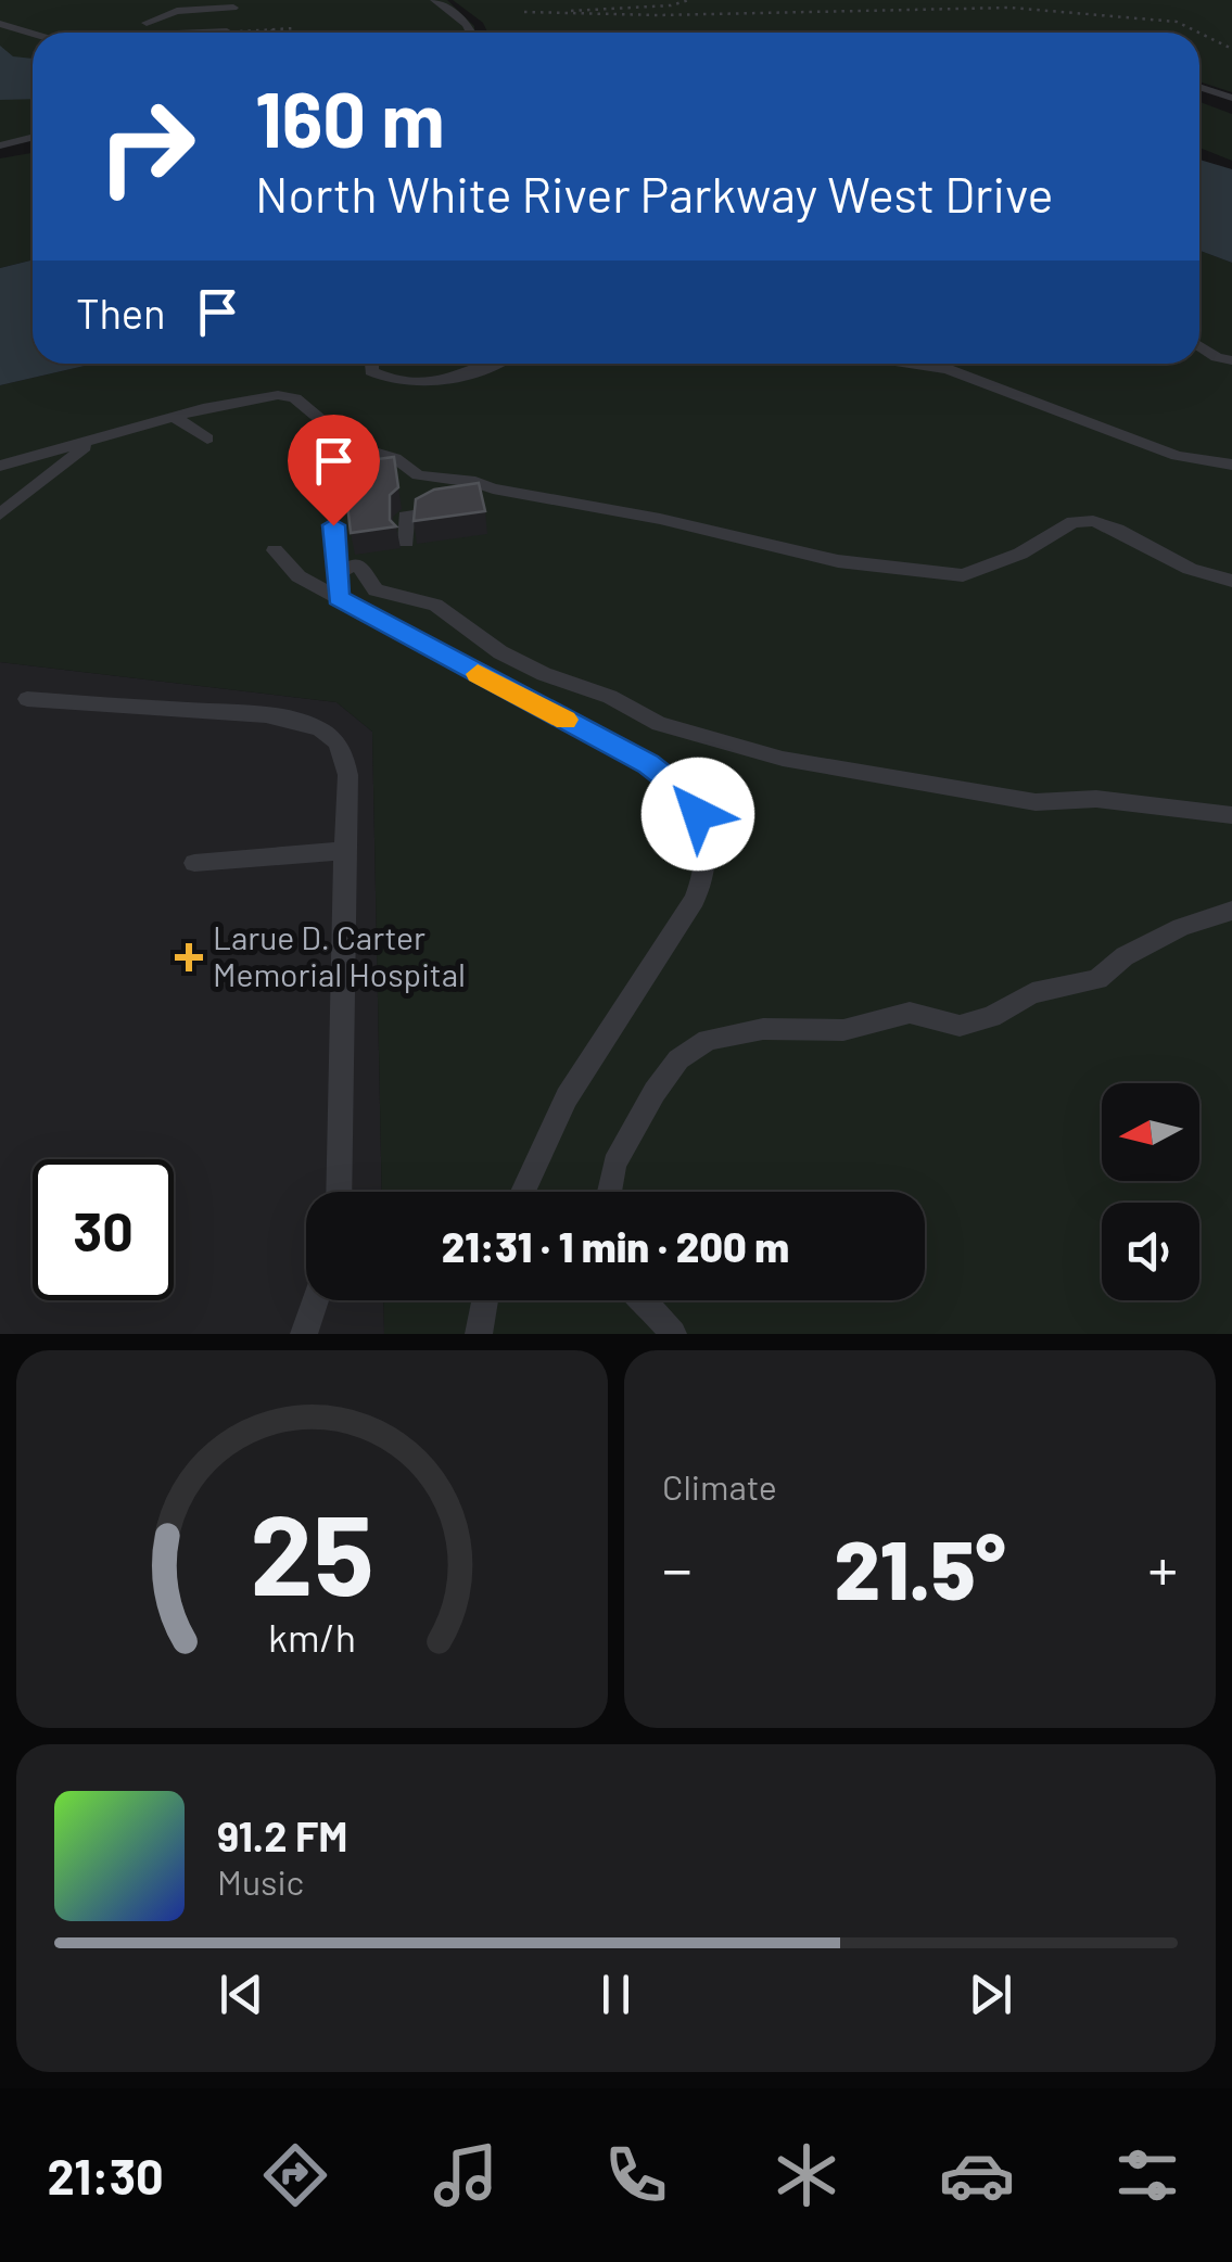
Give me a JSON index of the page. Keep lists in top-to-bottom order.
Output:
{
  "places": {
    "health": ["Larue D. Carter Memorial Hospital"]
  },
  "north": "left",
  "page": {
    "turn": ["160 m", "North White River Parkway West Drive"],
    "then": "Then",
    "limit": "30",
    "trip": "21:31 · 1 min · 200 m",
    "tile": "Climate",
    "heat": ["−", "21.5°", "+"],
    "song": ["91.2 FM", "Music"],
    "tabs": "21:30",
    "gauge": ["25", "km/h"]
  }
}
